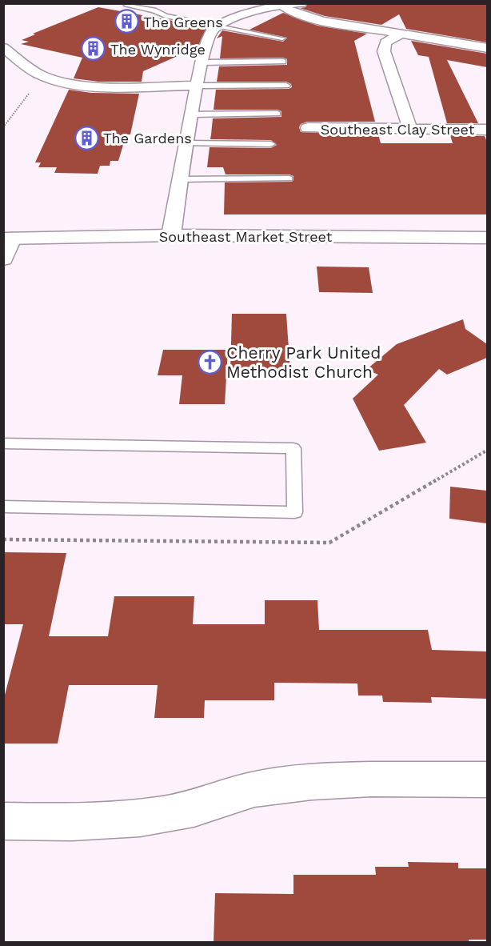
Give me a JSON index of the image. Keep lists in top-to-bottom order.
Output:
{
  "streets": {
    "street": ["Southeast Clay Street", "Southeast Market Street"]
  },
  "places": {
    "building": ["The Greens", "The Wynridge", "The Gardens"],
    "church": ["Cherry Park United Methodist Church"]
  }
}
